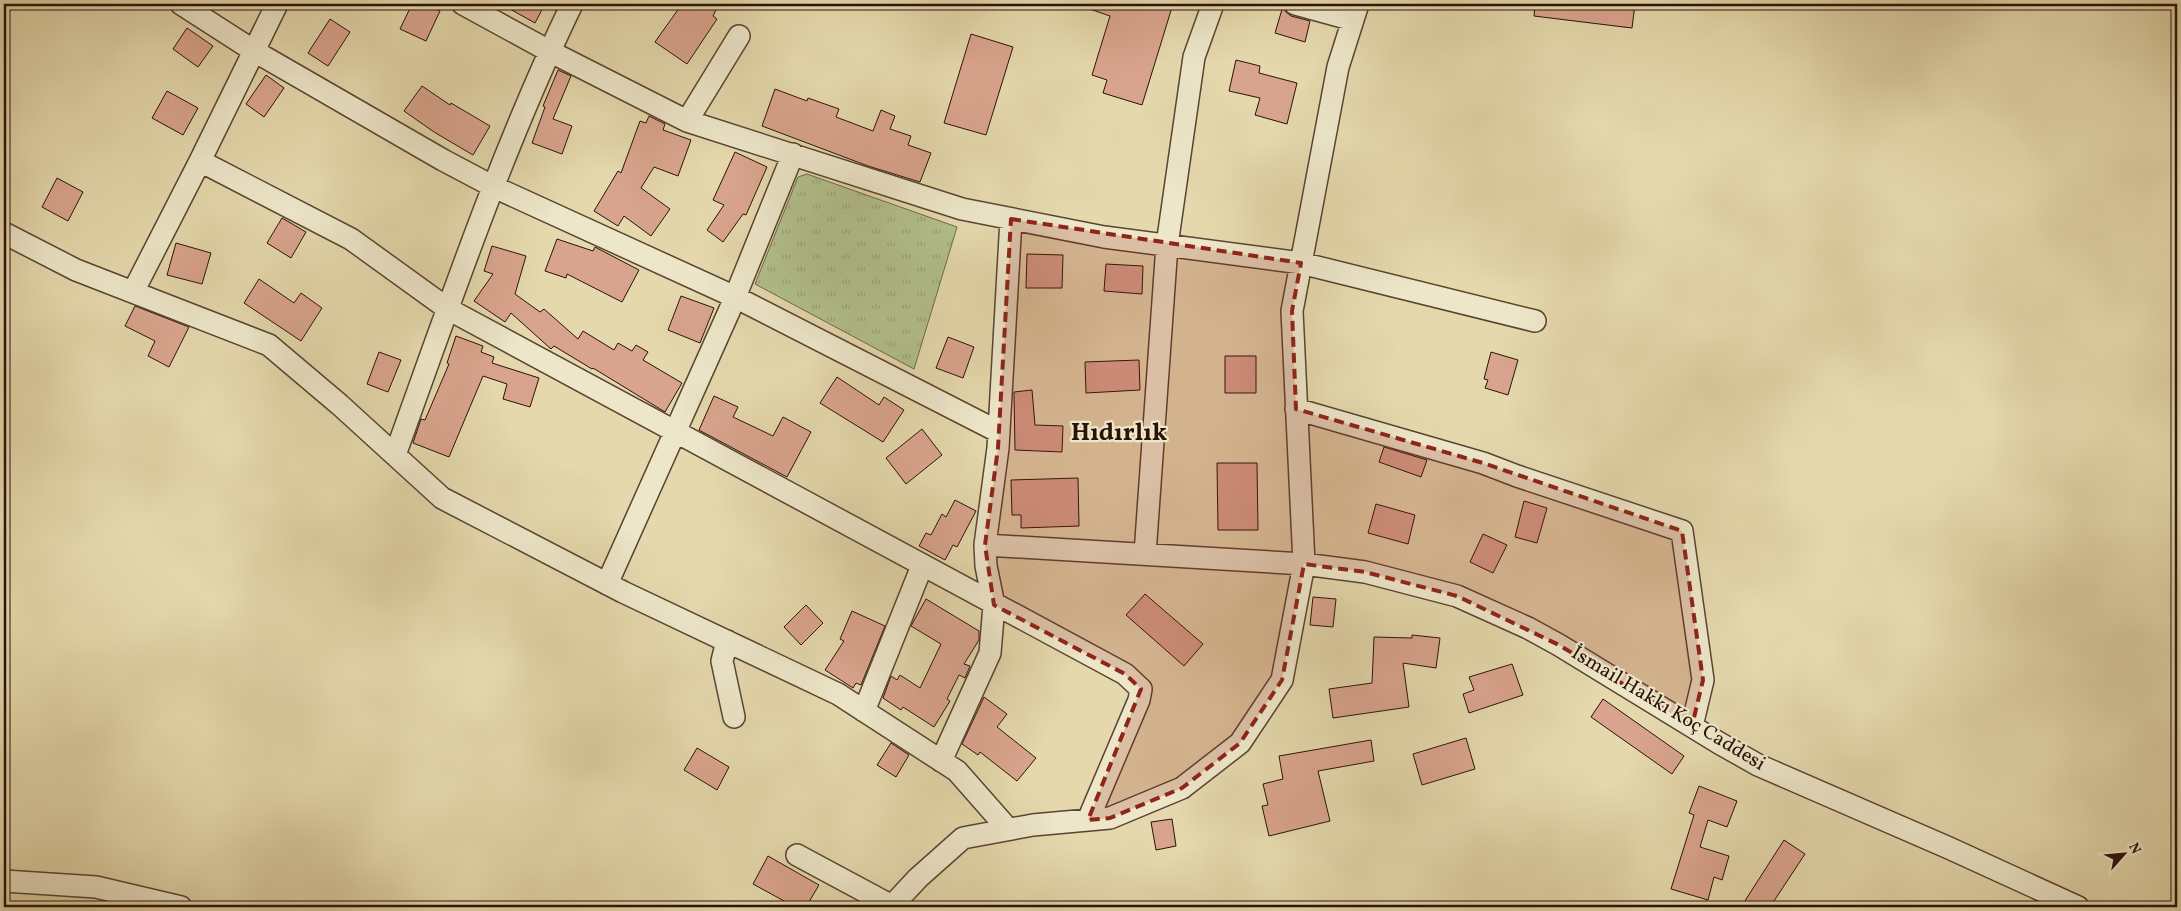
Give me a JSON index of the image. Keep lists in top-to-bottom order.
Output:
{
  "streets": {
    "street": ["İsmail Hakkı Koç Caddesi"]
  },
  "districts": ["Hıdırlık"],
  "north": "top right"
}
